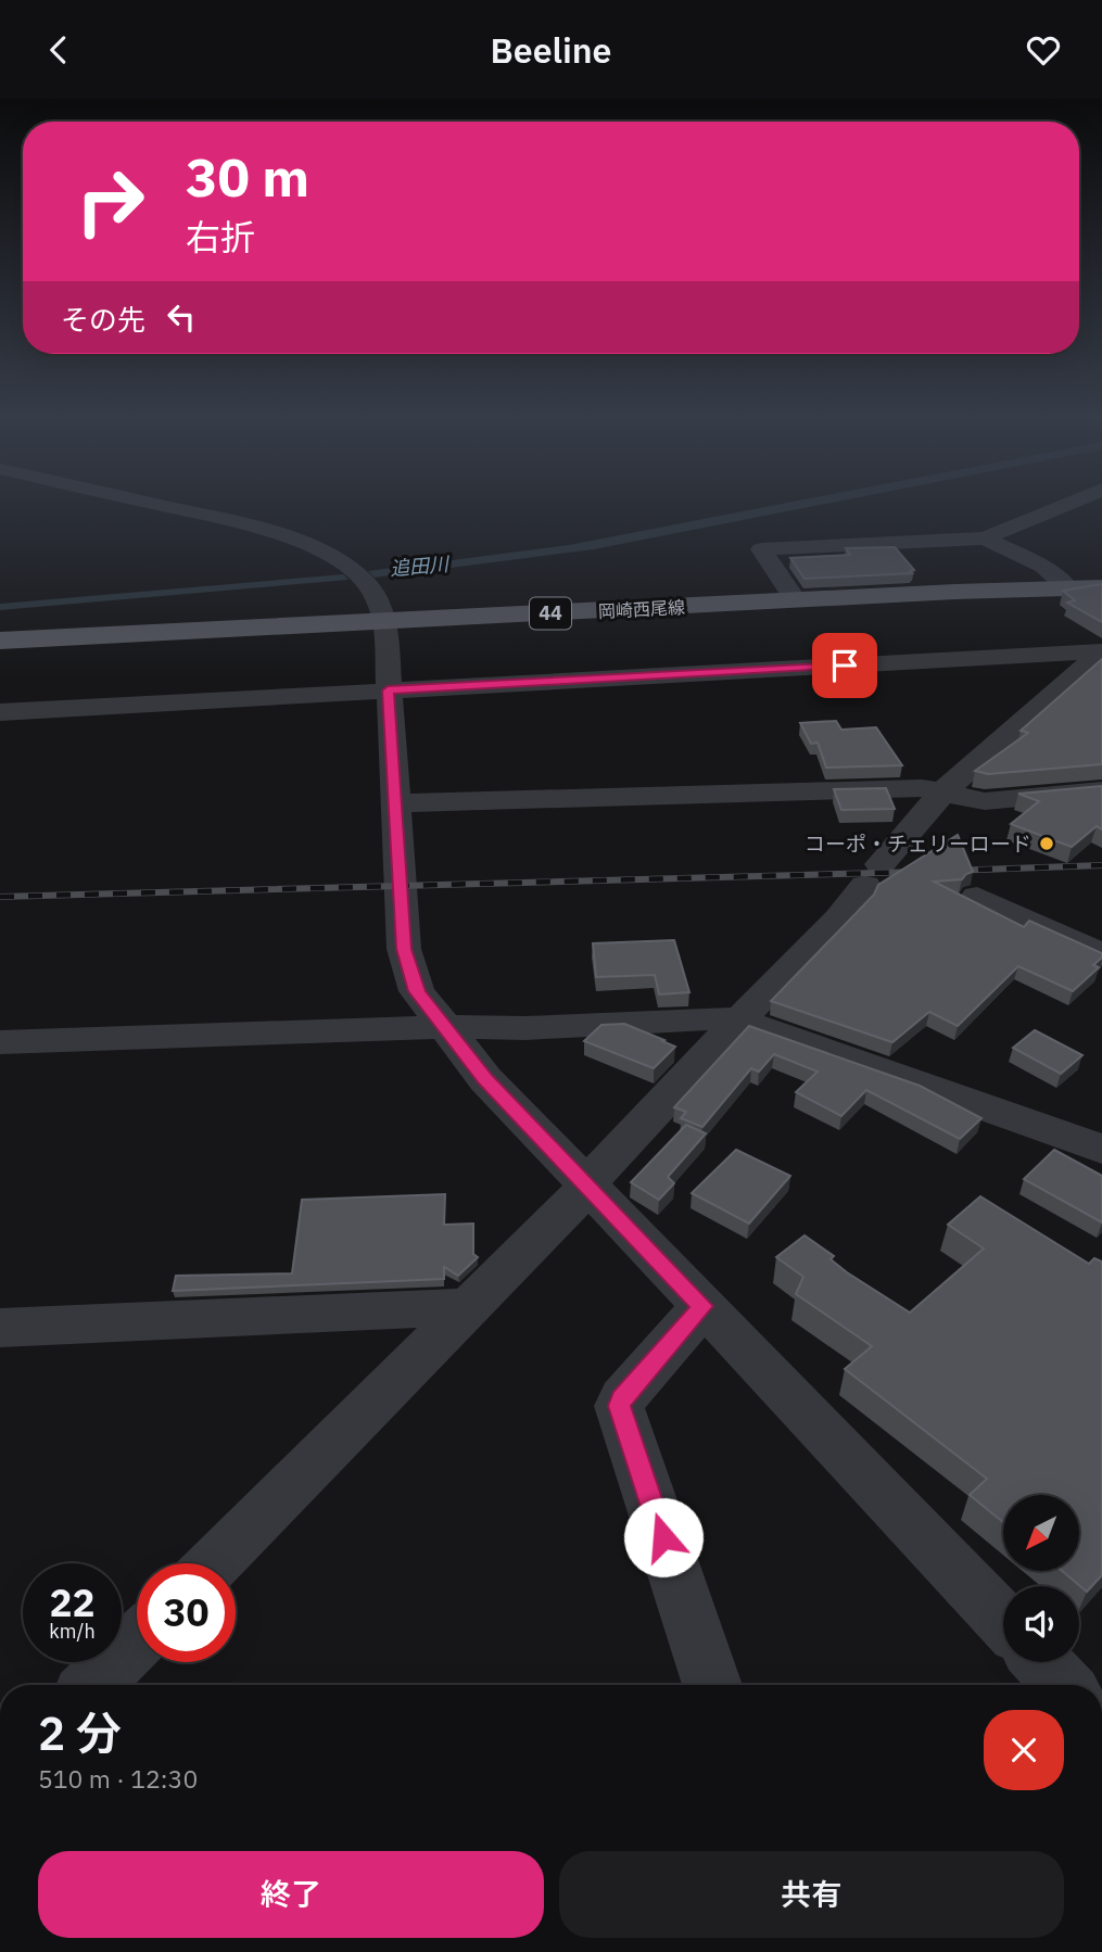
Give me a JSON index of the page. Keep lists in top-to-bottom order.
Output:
{
  "streets": {
    "main road": ["岡崎西尾線", "44"]
  },
  "water": ["追田川"],
  "places": ["コーポ・チェリーロード"],
  "north": "bottom left",
  "page": {
    "header": "Beeline",
    "turn": ["30 m", "右折"],
    "then": "その先",
    "speed": "22 km/h",
    "limit": "30",
    "heading": ["2 分", "510 m · 12:30"],
    "buttons": ["終了", "共有"]
  }
}
